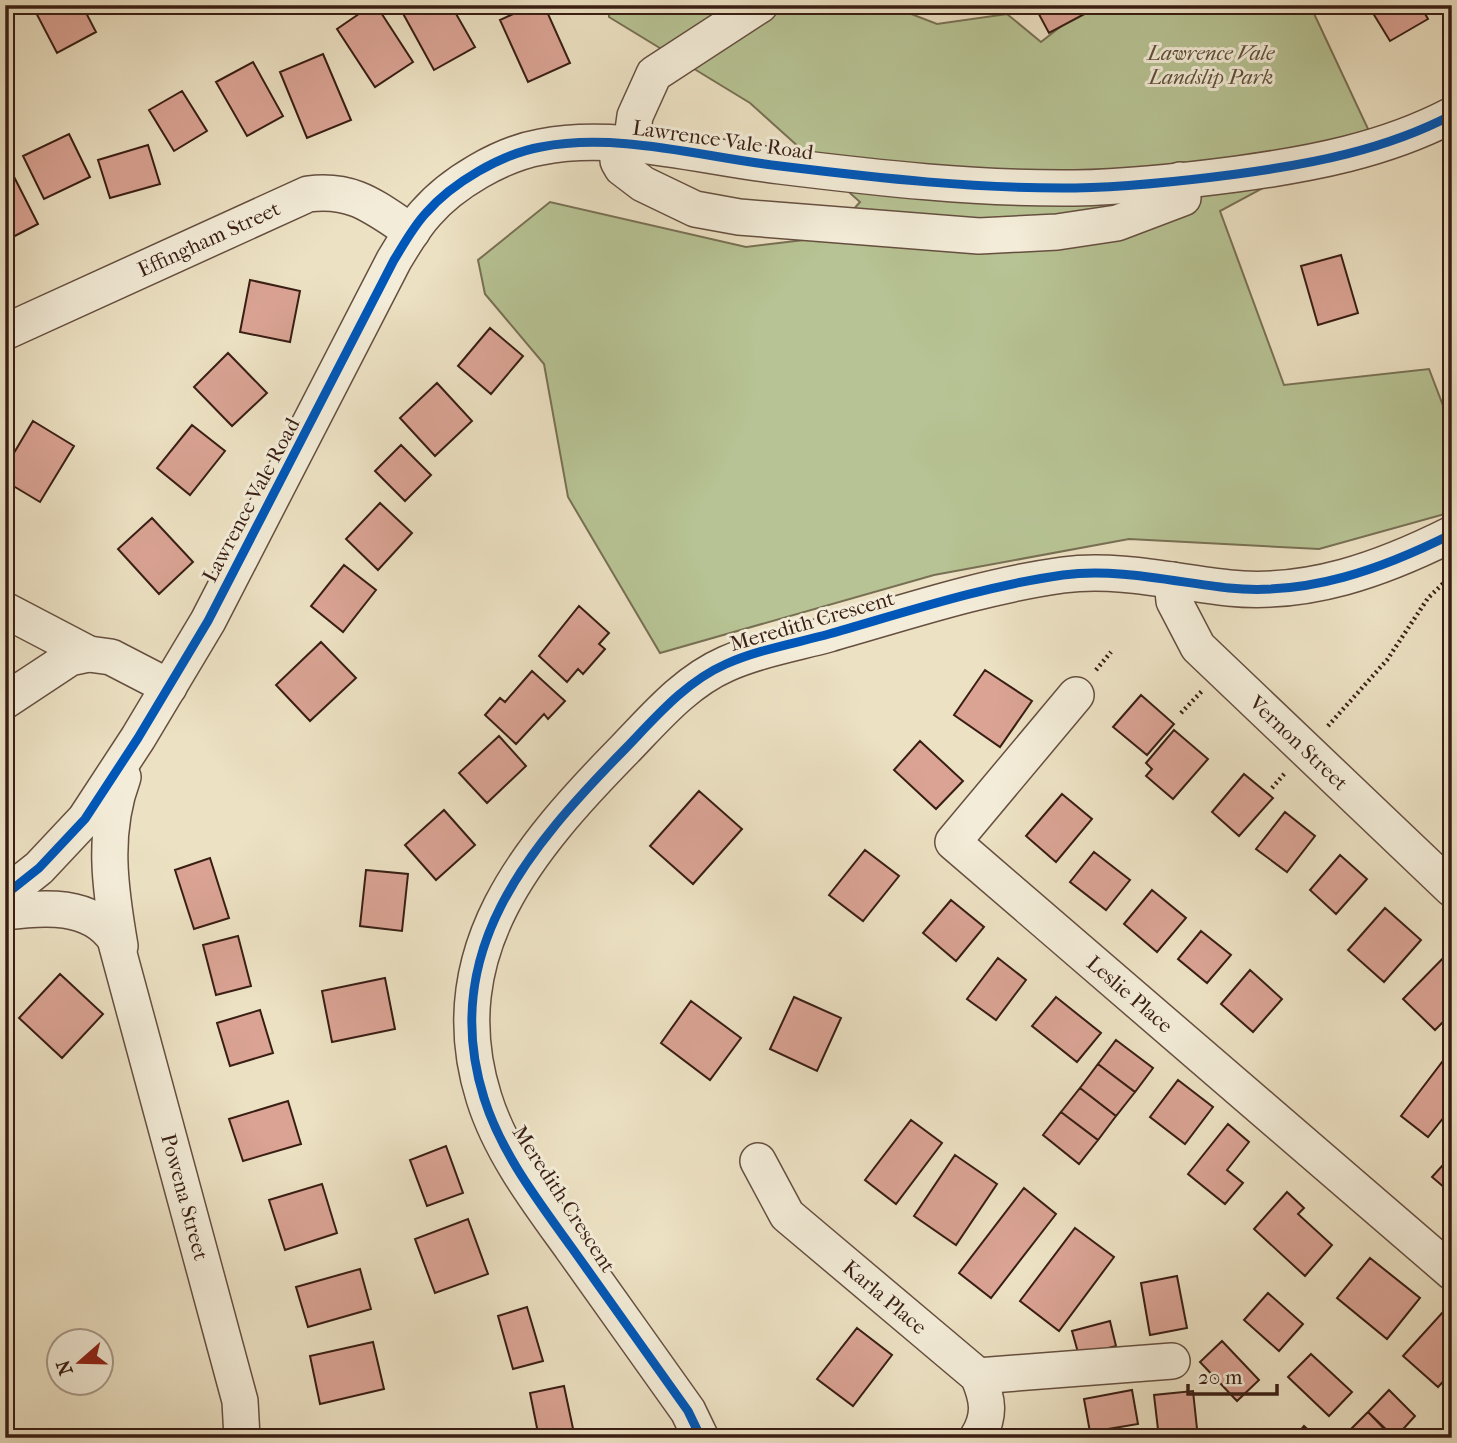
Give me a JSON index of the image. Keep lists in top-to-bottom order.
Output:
{
  "streets": {
    "street": [
      "Lawrence Vale Road",
      "Effingham Street",
      "Meredith Crescent",
      "Vernon Street",
      "Leslie Place",
      "Powena Street",
      "Karla Place"
    ]
  },
  "crossings": [
    ["Lawrence Vale Road", "Effingham Street"],
    ["Lawrence Vale Road", "Powena Street"],
    ["Meredith Crescent", "Vernon Street"]
  ],
  "parks": ["Lawrence Vale Landslip Park"],
  "scale_bar": "20 m",
  "north": "left"
}
